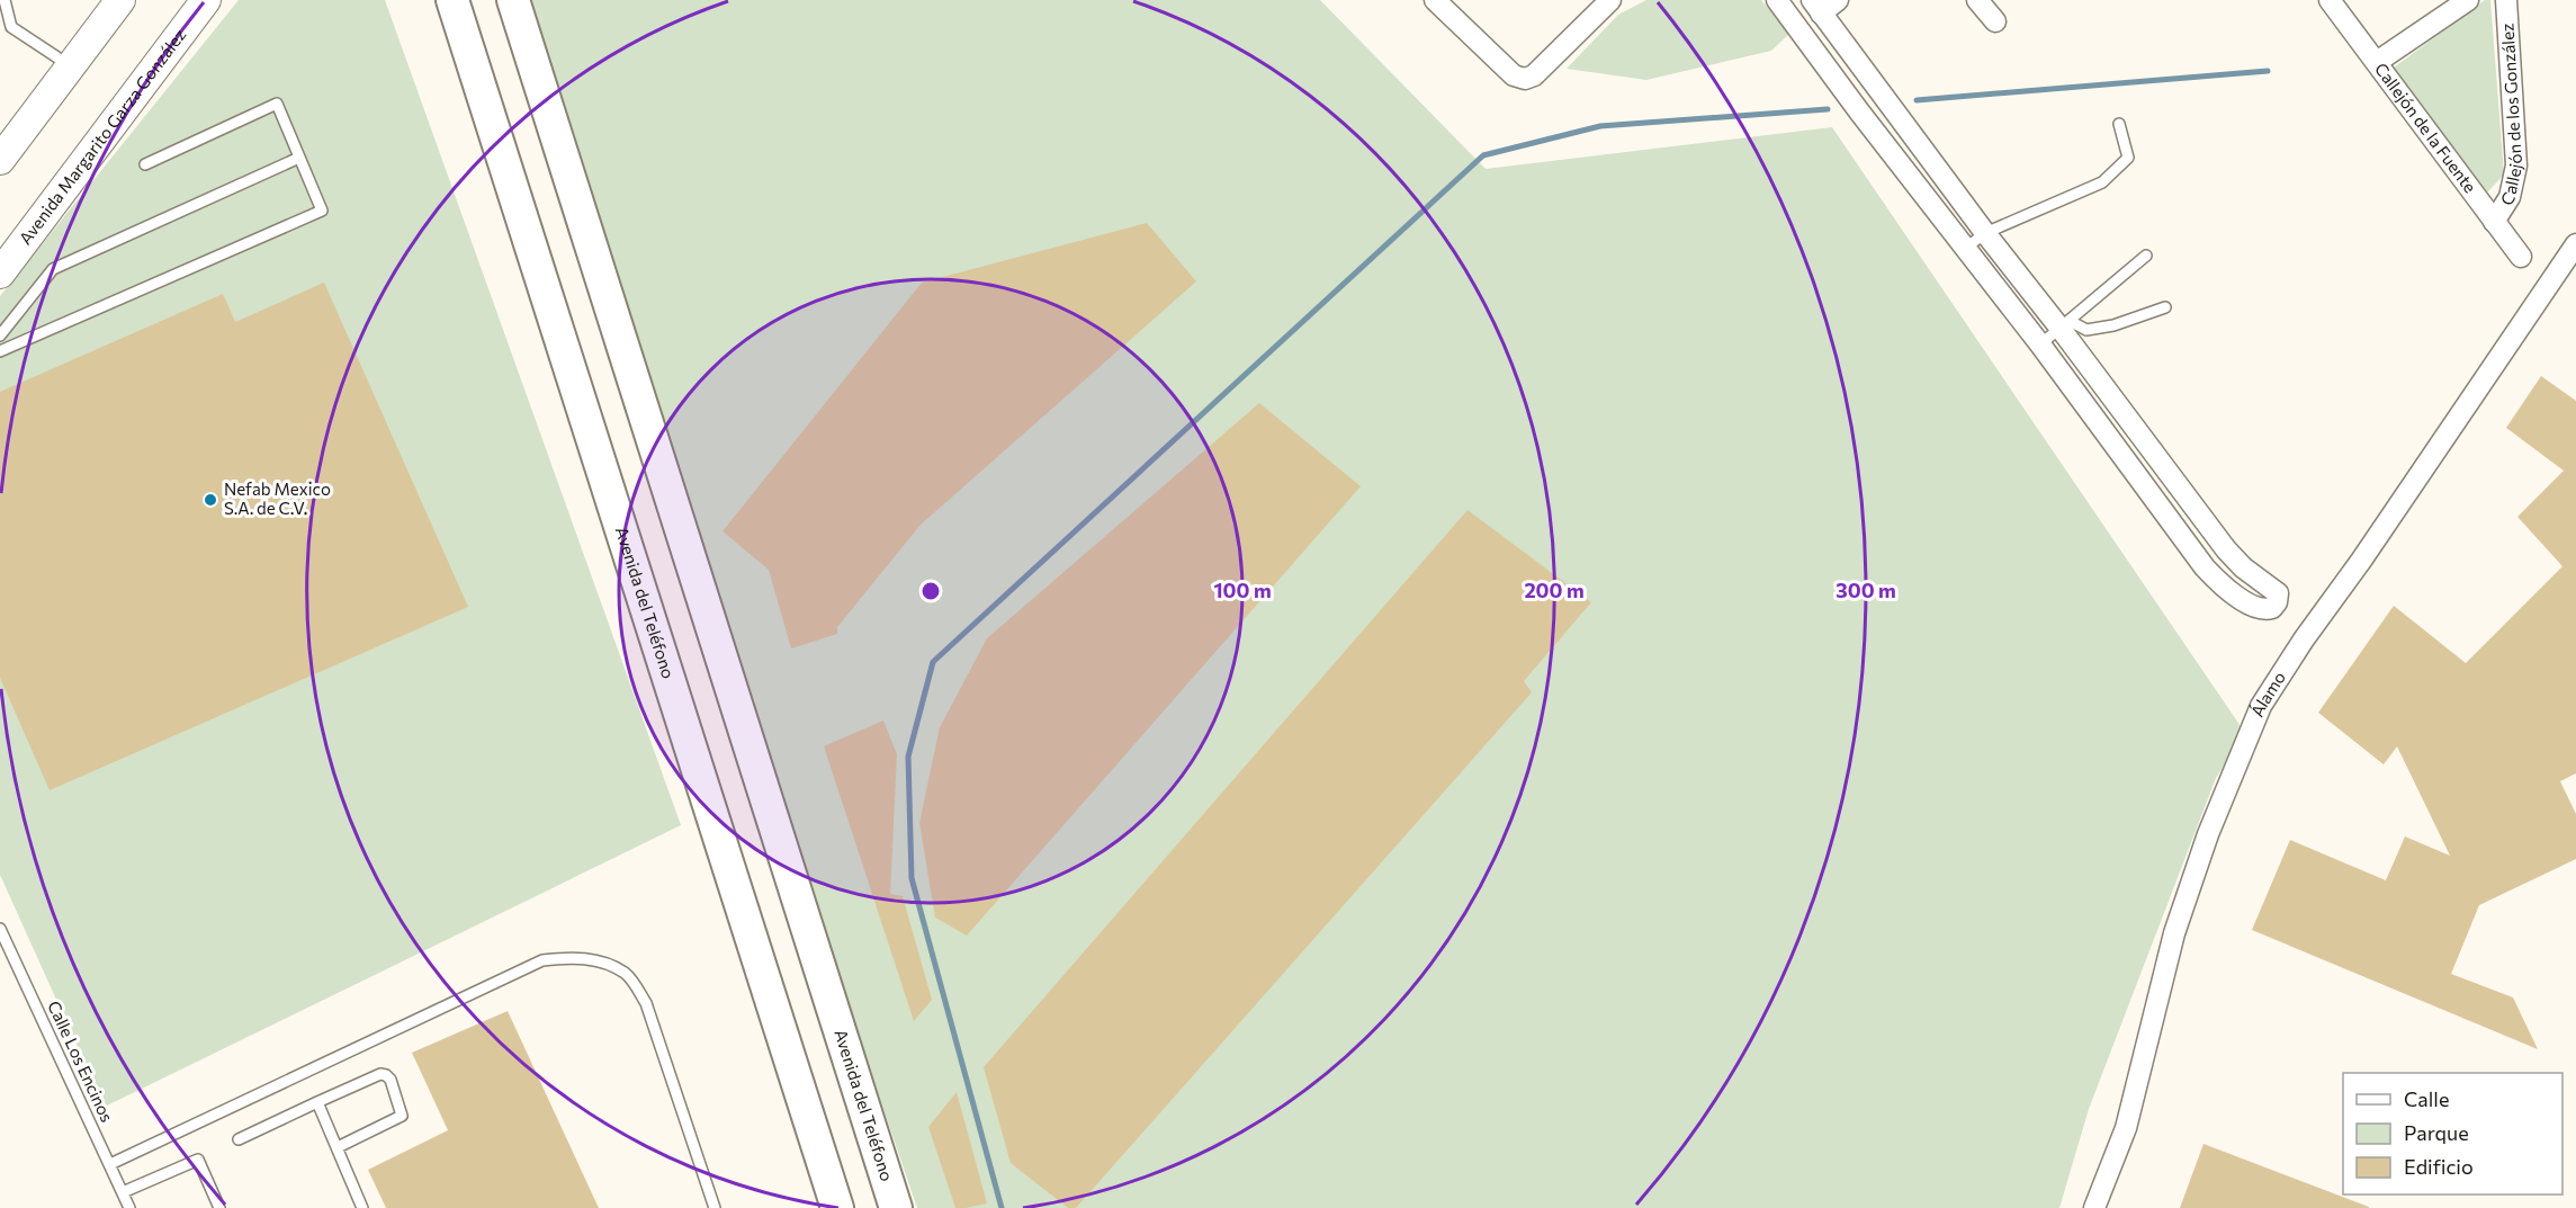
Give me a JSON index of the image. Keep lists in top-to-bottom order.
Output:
{
  "streets": {
    "main road": ["Avenida Margarito Garza González", "Avenida del Teléfono"],
    "street": ["Callejón de los González", "Callejón de la Fuente", "Álamo"],
    "lane": ["Calle Los Encinos"]
  },
  "crossings": [
    ["Callejón de los González", "Callejón de la Fuente"]
  ],
  "places": ["Nefab Mexico S.A. de C.V."],
  "legend": ["Calle", "Parque", "Edificio"],
  "rings": ["100 m", "200 m", "300 m"]
}
